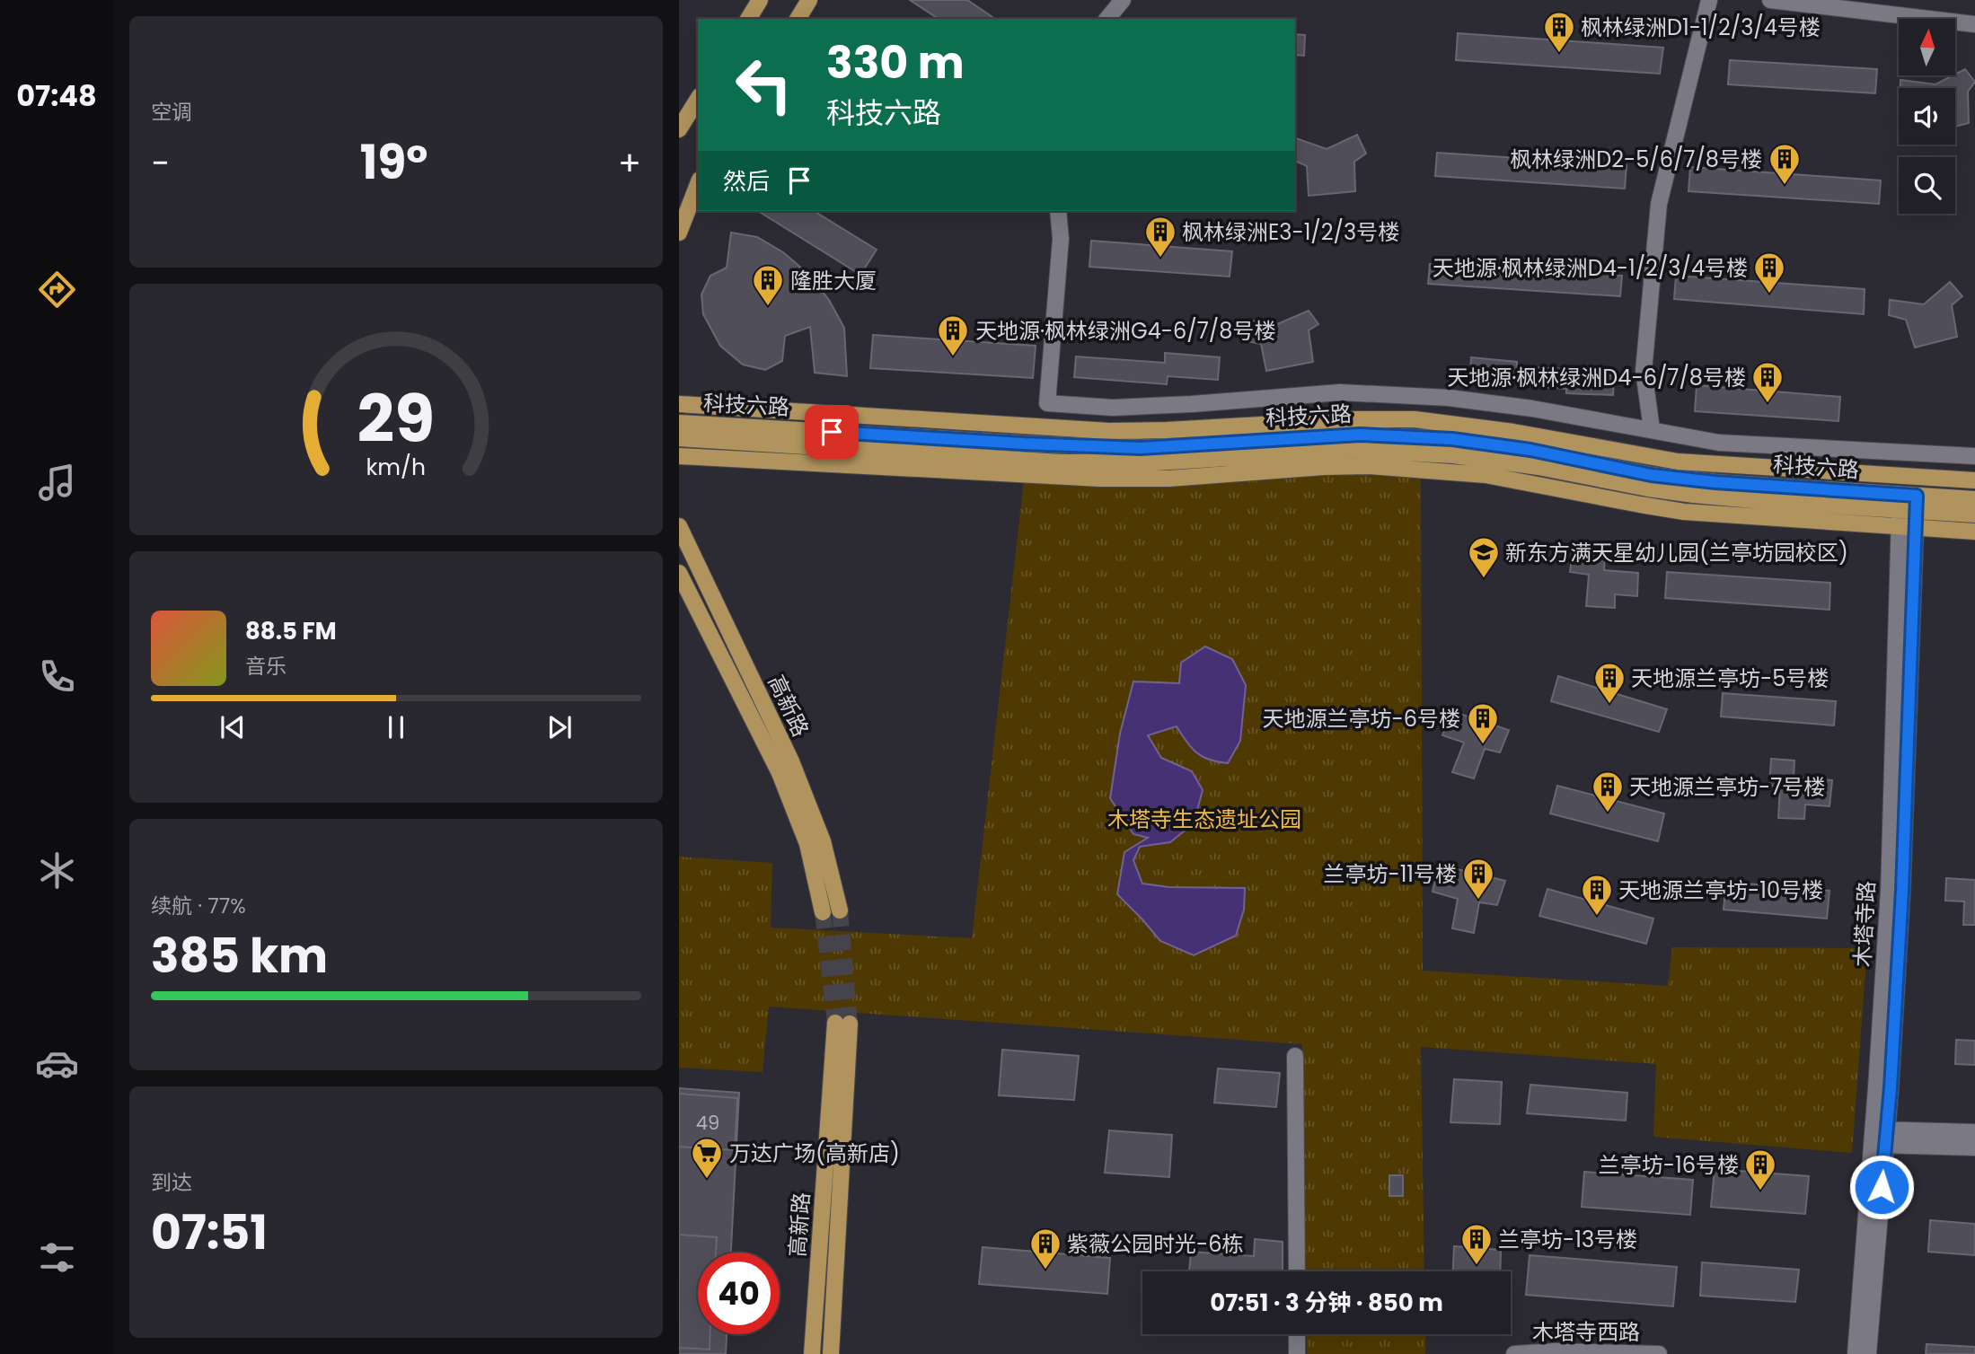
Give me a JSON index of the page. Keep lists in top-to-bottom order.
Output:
{
  "streets": {
    "main road": ["科技六路", "高新路"],
    "street": ["木塔寺路", "木塔寺西路"]
  },
  "crossings": [
    ["科技六路", "木塔寺路"]
  ],
  "parks": ["木塔寺生态遗址公园"],
  "places": {
    "building": [
      "枫林绿洲D1-1/2/3/4号楼",
      "枫林绿洲D2-5/6/7/8号楼",
      "枫林绿洲E3-1/2/3号楼",
      "天地源·枫林绿洲D4-1/2/3/4号楼",
      "隆胜大厦",
      "天地源·枫林绿洲G4-6/7/8号楼",
      "天地源·枫林绿洲D4-6/7/8号楼",
      "天地源兰亭坊-5号楼",
      "天地源兰亭坊-6号楼",
      "天地源兰亭坊-7号楼",
      "兰亭坊-11号楼",
      "天地源兰亭坊-10号楼",
      "兰亭坊-16号楼",
      "兰亭坊-13号楼",
      "紫薇公园时光-6栋"
    ],
    "school or university": ["新东方满天星幼儿园(兰亭坊园校区)"],
    "supermarket": ["万达广场(高新店)"]
  },
  "house_numbers": ["49"],
  "north": "top",
  "page": {
    "tabs": "07:48",
    "tile": [
      "空调",
      ["续航 · 77%", "385 km"],
      ["到达", "07:51"]
    ],
    "turn": ["330 m", "科技六路"],
    "heat": ["−", "19°", "+"],
    "then": "然后",
    "song": ["88.5 FM", "音乐"],
    "limit": "40",
    "trip": "07:51 · 3 分钟 · 850 m",
    "gauge": ["29", "km/h"]
  }
}
